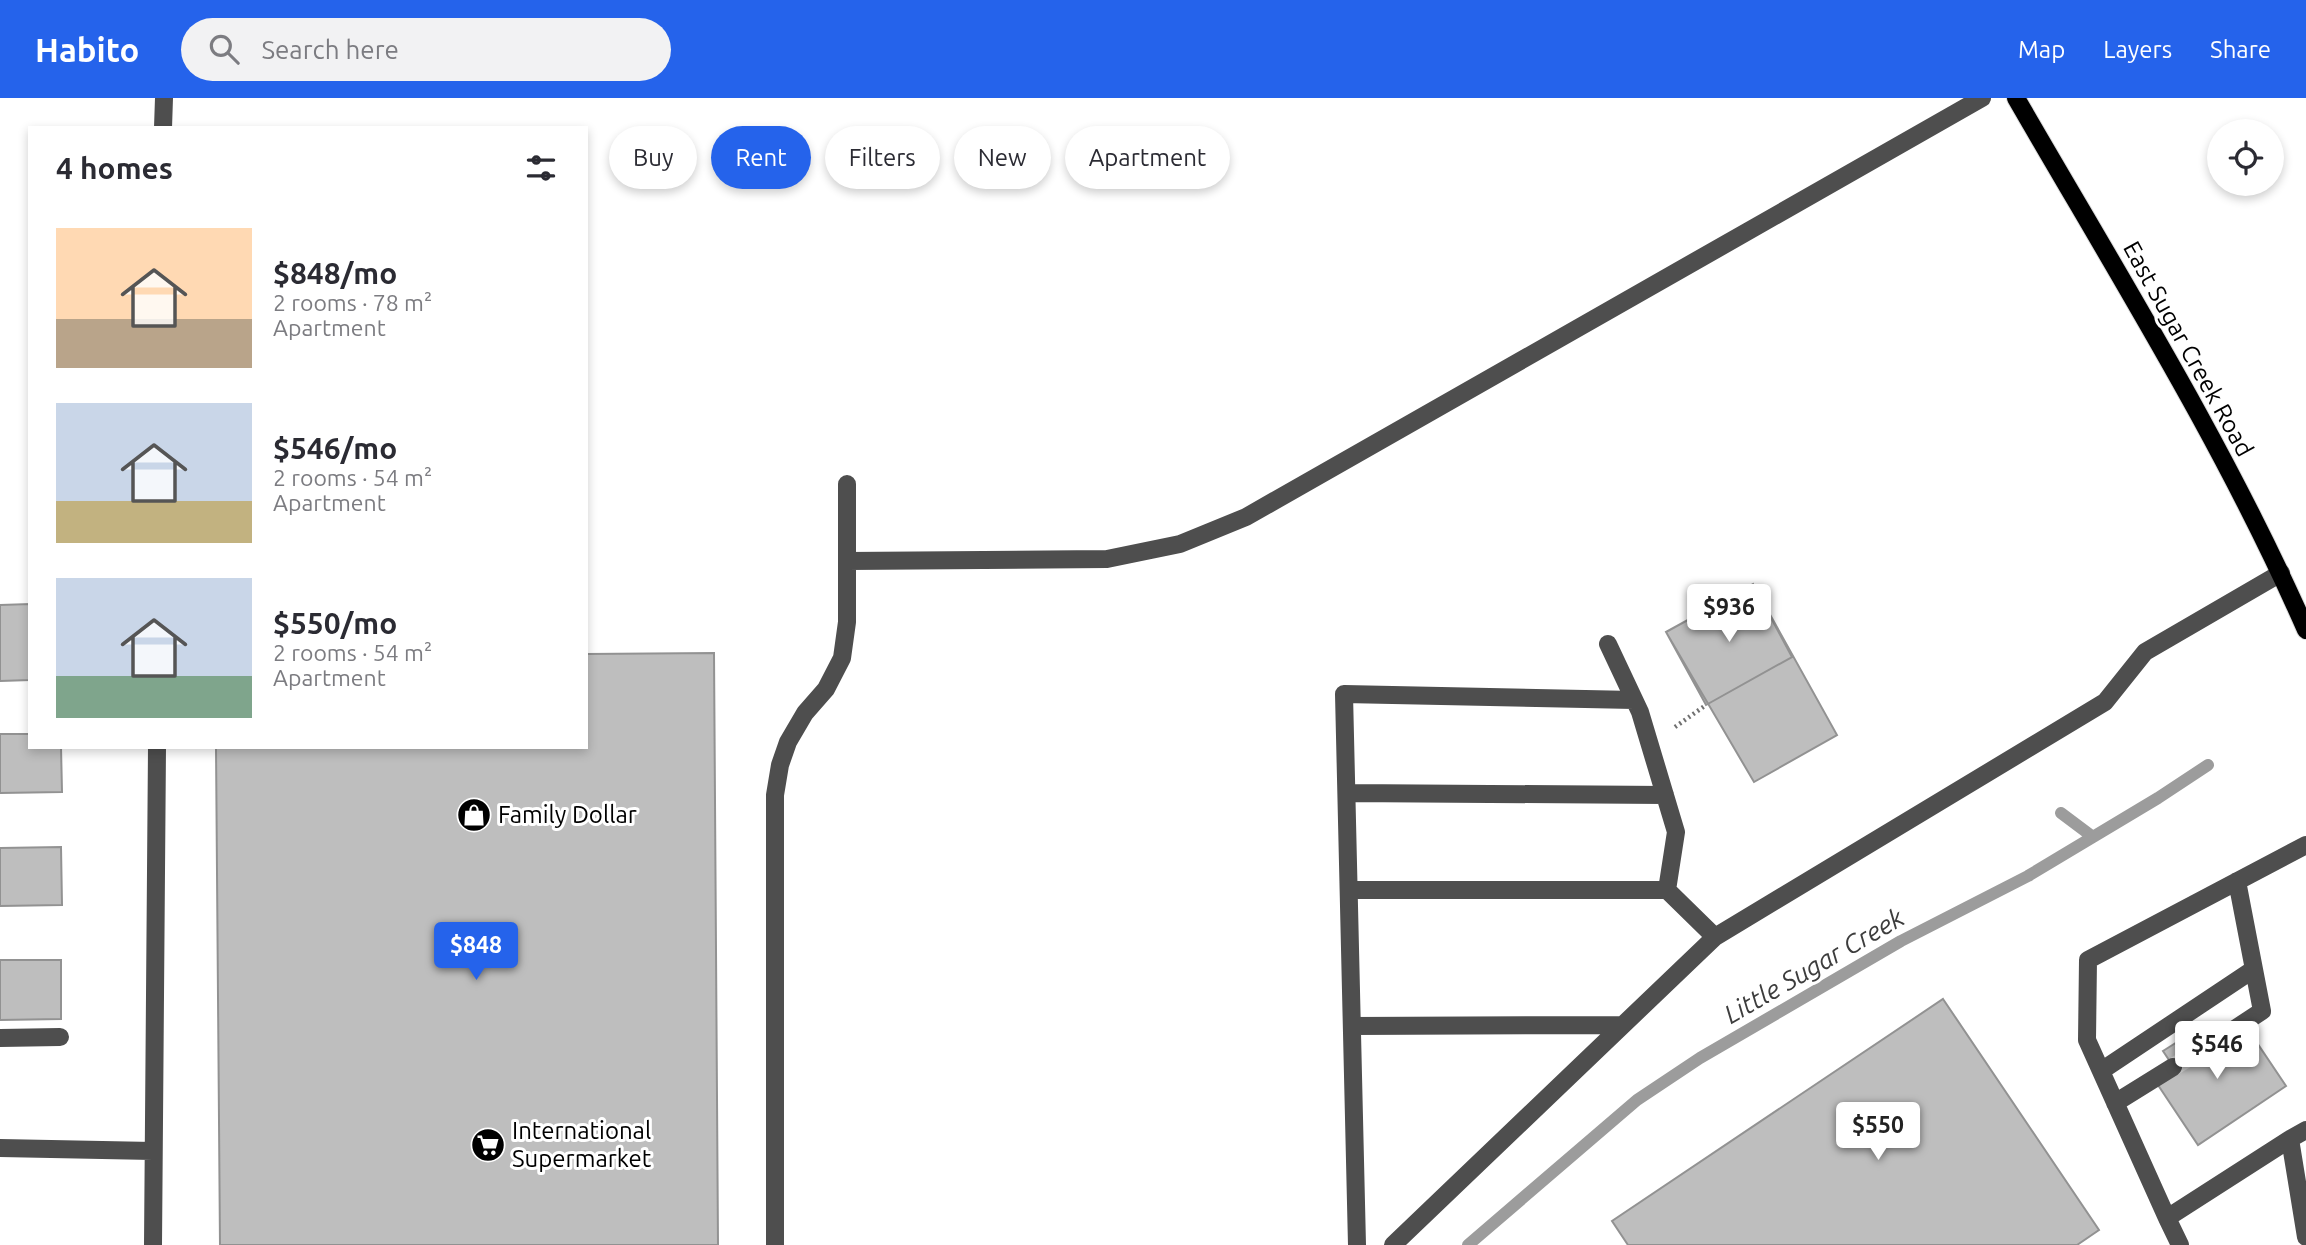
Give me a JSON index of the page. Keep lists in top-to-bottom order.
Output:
{
  "streets": {
    "main road": ["East Sugar Creek Road"]
  },
  "water": ["Little Sugar Creek"],
  "places": {
    "shop": ["Family Dollar"],
    "supermarket": ["International Supermarket"]
  },
  "page": {
    "header": "Habito",
    "search": "Search here",
    "nav": ["Map", "Layers", "Share"],
    "chip": [
      "Buy",
      "Rent",
      "Filters",
      "New",
      "Apartment"
    ],
    "heading": "4 homes",
    "list": [
      {
        "name": "$848/mo",
        "note": "2 rooms · 78 m² · Apartment"
      },
      {
        "name": "$546/mo",
        "note": "2 rooms · 54 m² · Apartment"
      },
      {
        "name": "$550/mo",
        "note": "2 rooms · 54 m² · Apartment"
      }
    ],
    "price": [
      "$936",
      "$848",
      "$546",
      "$550"
    ]
  }
}
